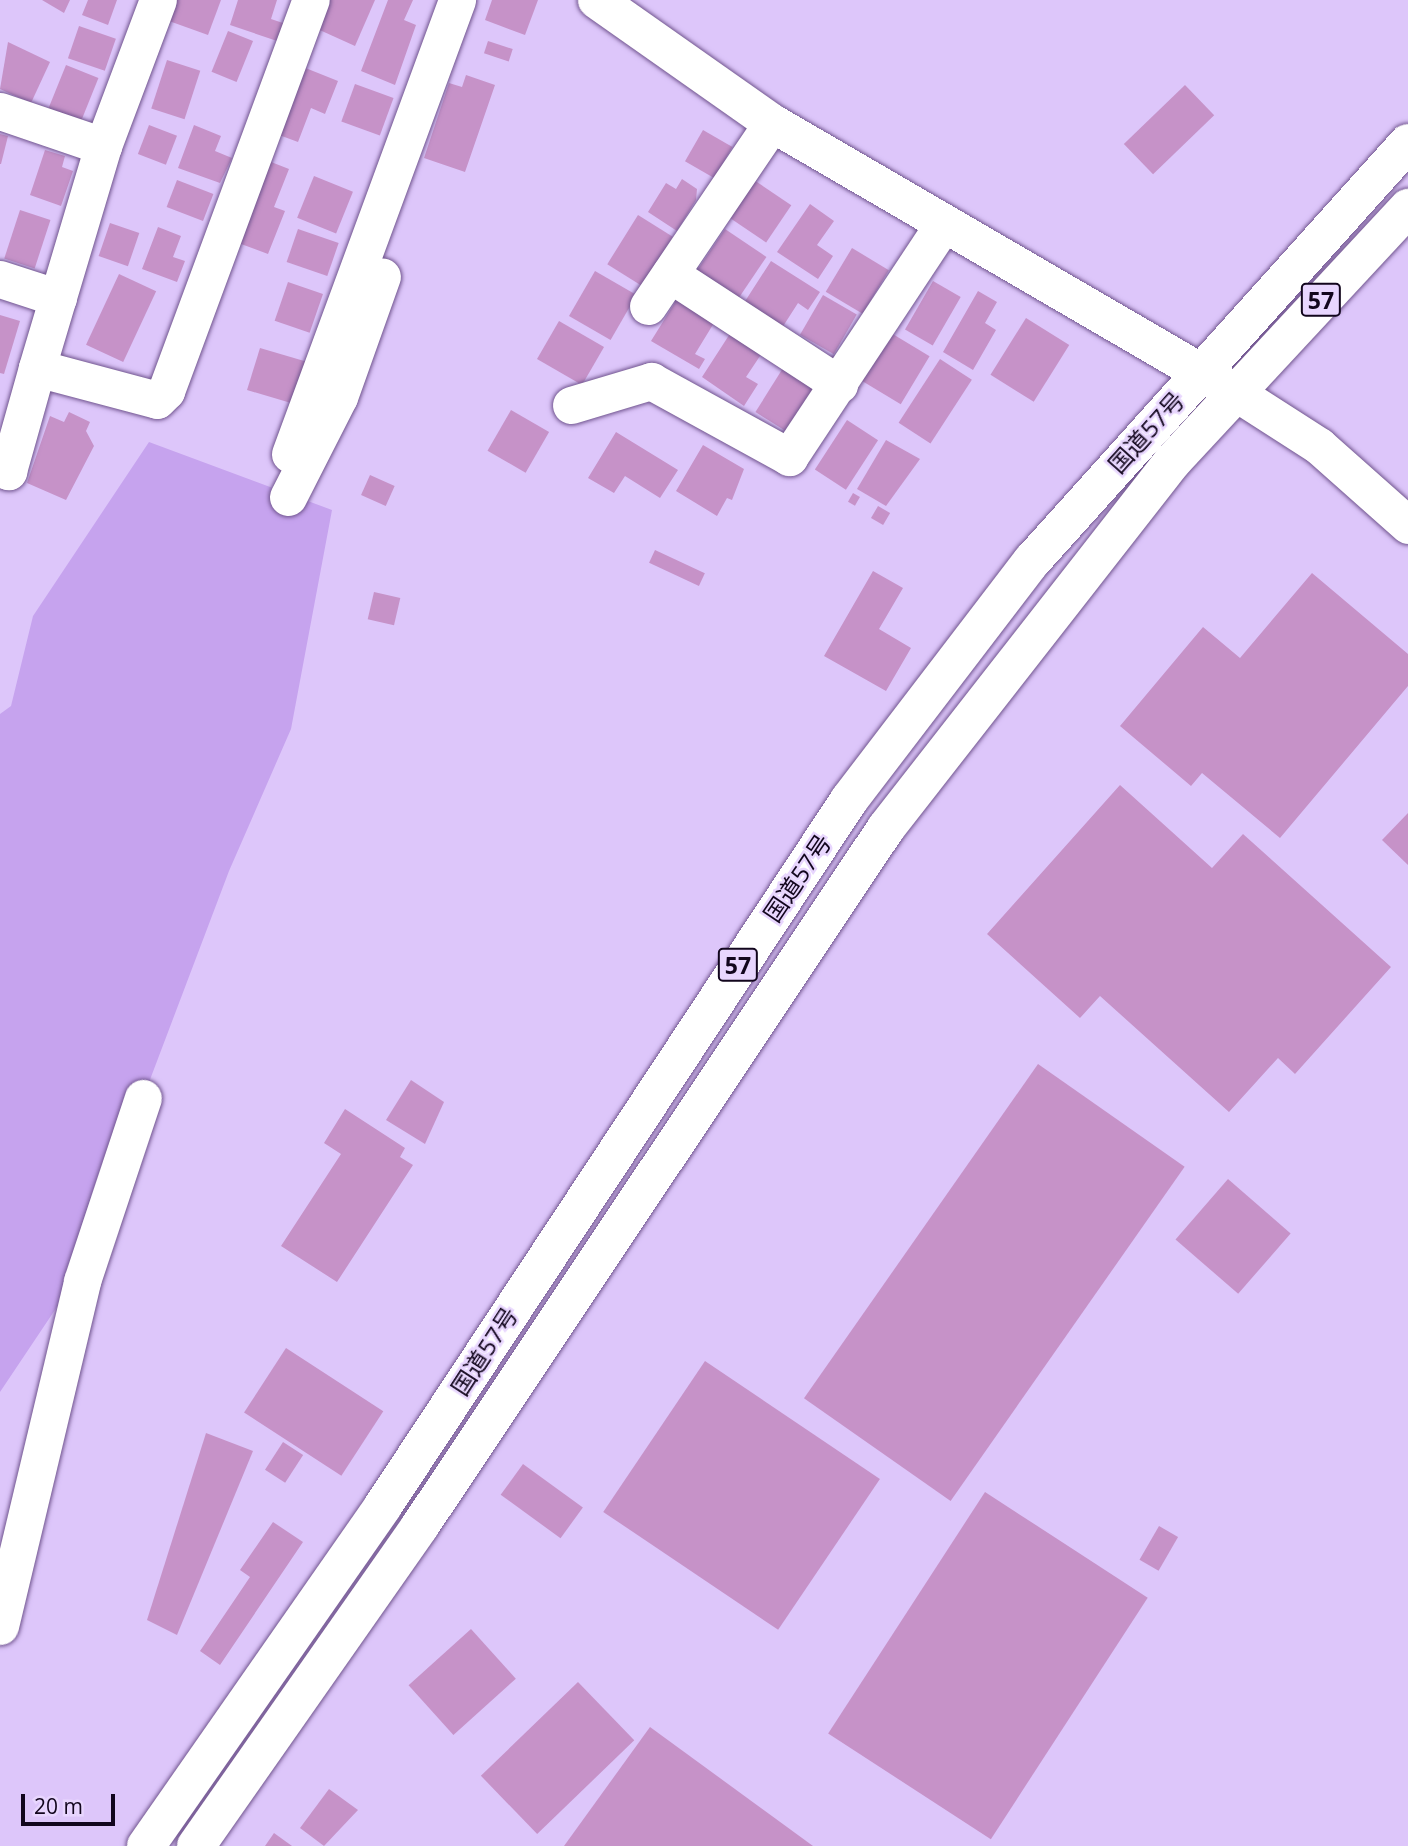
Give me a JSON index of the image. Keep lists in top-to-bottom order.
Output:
{
  "streets": {
    "main road": ["57", "国道57号"]
  },
  "scale_bar": "20 m"
}
